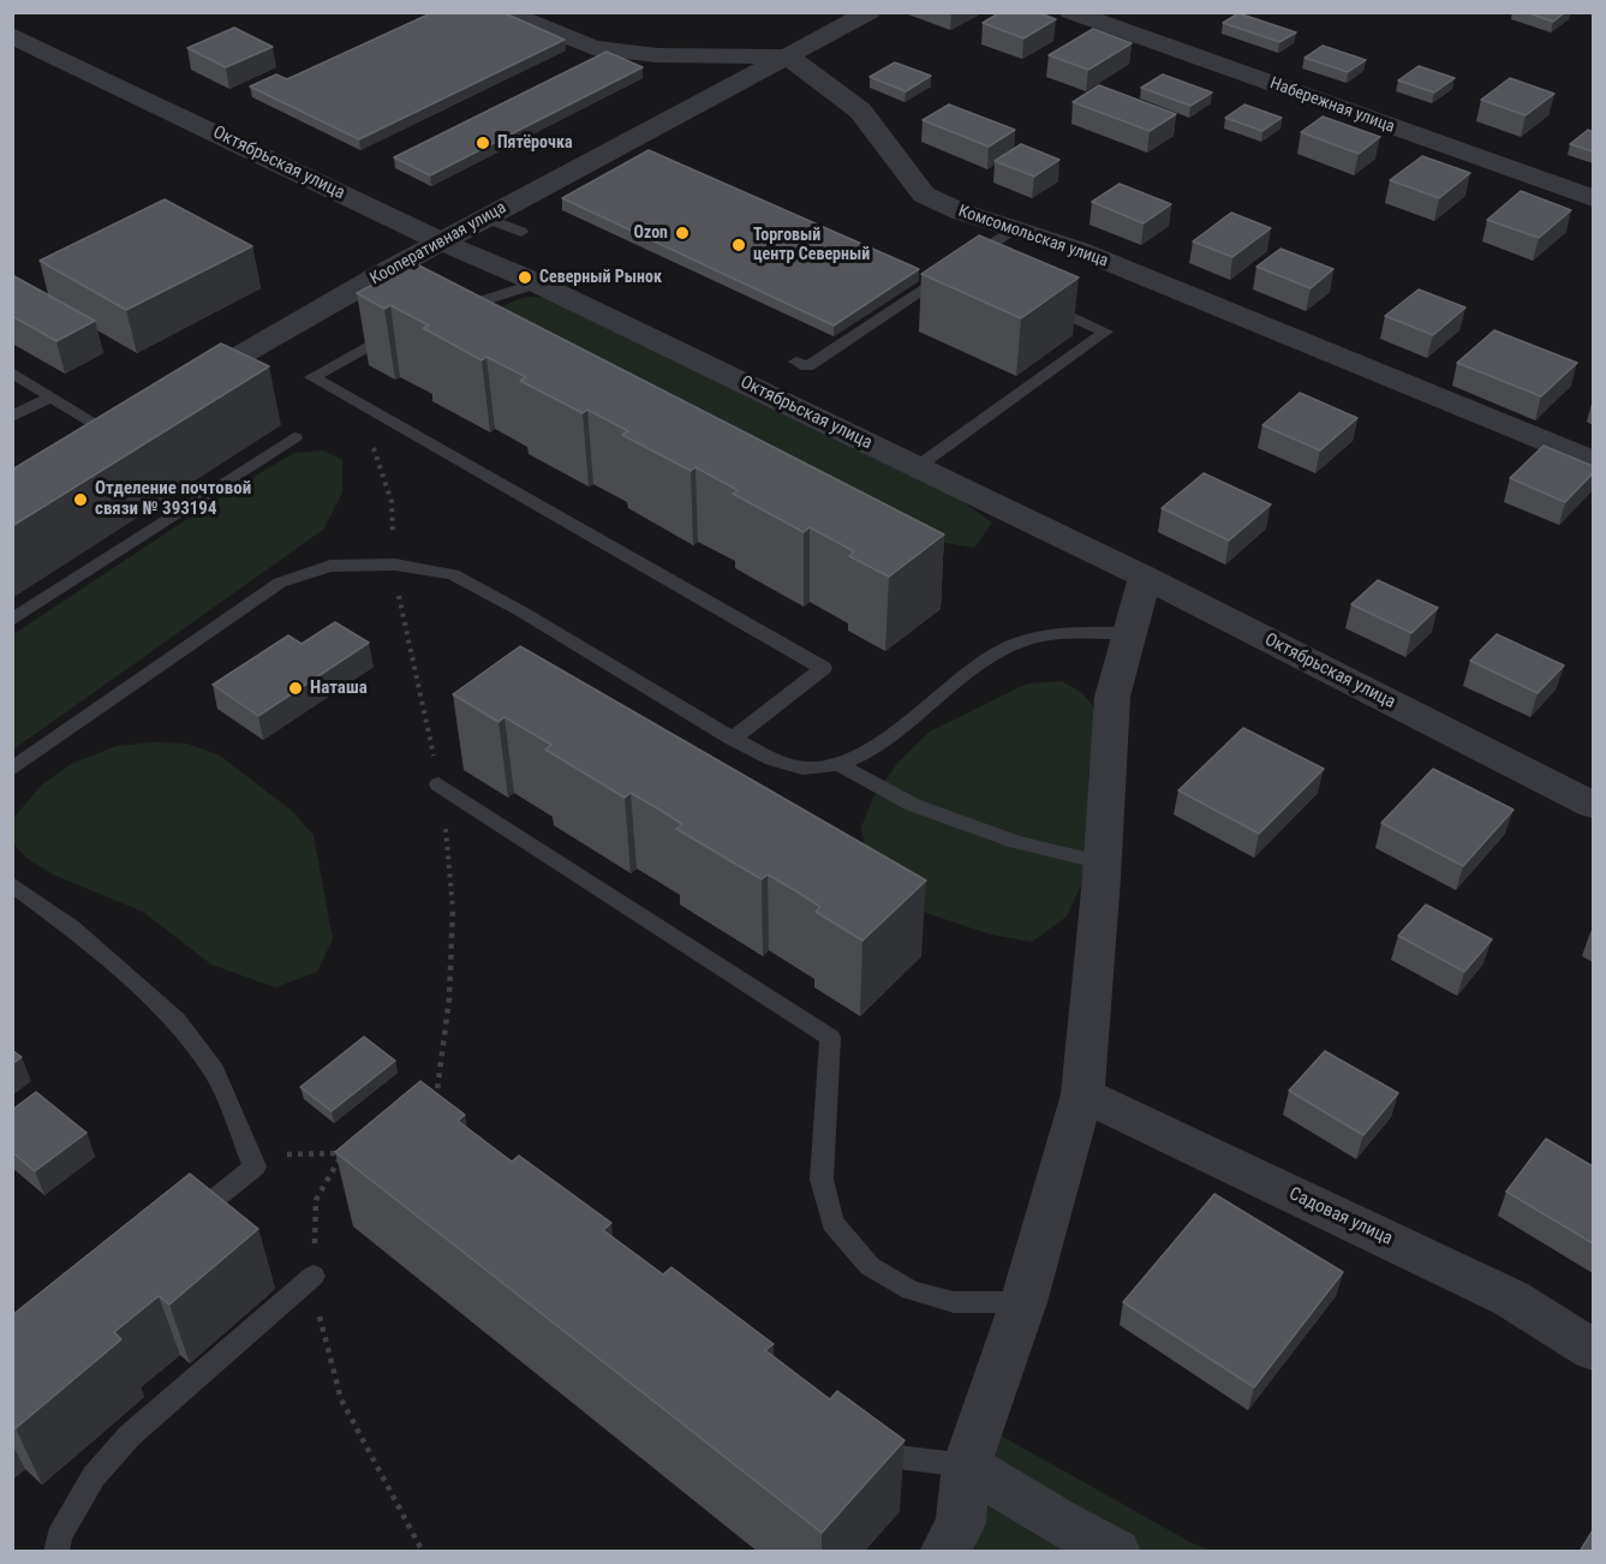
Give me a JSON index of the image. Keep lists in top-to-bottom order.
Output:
{
  "streets": {
    "street": [
      "Набережная улица",
      "Октябрьская улица",
      "Комсомольская улица",
      "Кооперативная улица",
      "Садовая улица"
    ]
  },
  "crossings": [
    ["Октябрьская улица", "Кооперативная улица"],
    ["Комсомольская улица", "Кооперативная улица"]
  ],
  "places": [
    "Пятёрочка",
    "Ozon",
    "Торговый центр Северный",
    "Северный Рынок",
    "Отделение почтовой связи № 393194",
    "Наташа"
  ]
}
